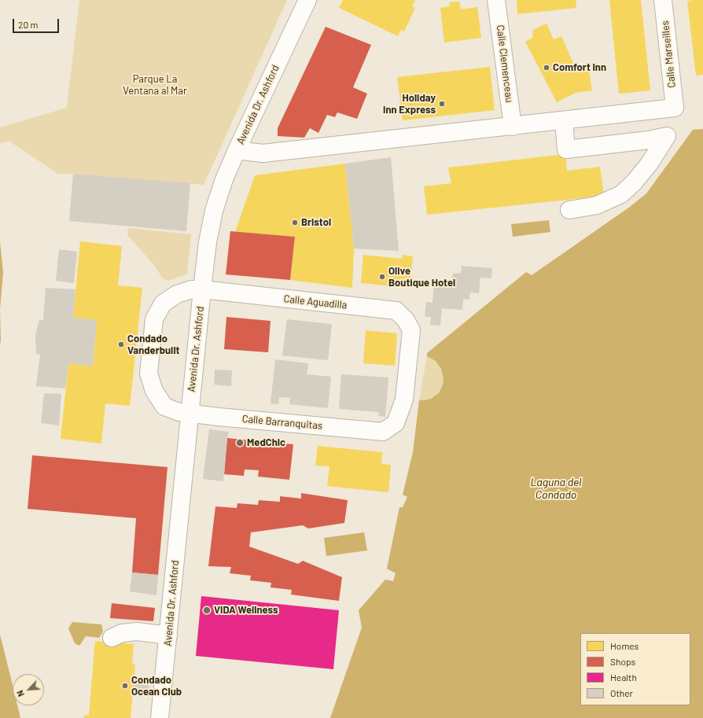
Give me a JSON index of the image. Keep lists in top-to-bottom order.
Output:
{
  "streets": {
    "street": [
      "Calle Marseilles",
      "Calle Clemenceau",
      "Avenida Dr. Ashford",
      "Calle Aguadilla",
      "Calle Barranquitas"
    ]
  },
  "crossings": [
    ["Avenida Dr. Ashford", "Calle Aguadilla"],
    ["Avenida Dr. Ashford", "Calle Barranquitas"],
    ["Calle Aguadilla", "Calle Barranquitas"]
  ],
  "water": ["Laguna del Condado"],
  "parks": ["Parque La Ventana al Mar"],
  "places": [
    "Comfort Inn",
    "Holiday Inn Express",
    "Bristol",
    "Olive Boutique Hotel",
    "Condado Vanderbuilt",
    "MedChic",
    "VIDA Wellness",
    "Condado Ocean Club"
  ],
  "legend": [
    "Homes",
    "Shops",
    "Health",
    "Other"
  ],
  "scale_bar": "20 m",
  "north": "bottom left"
}
